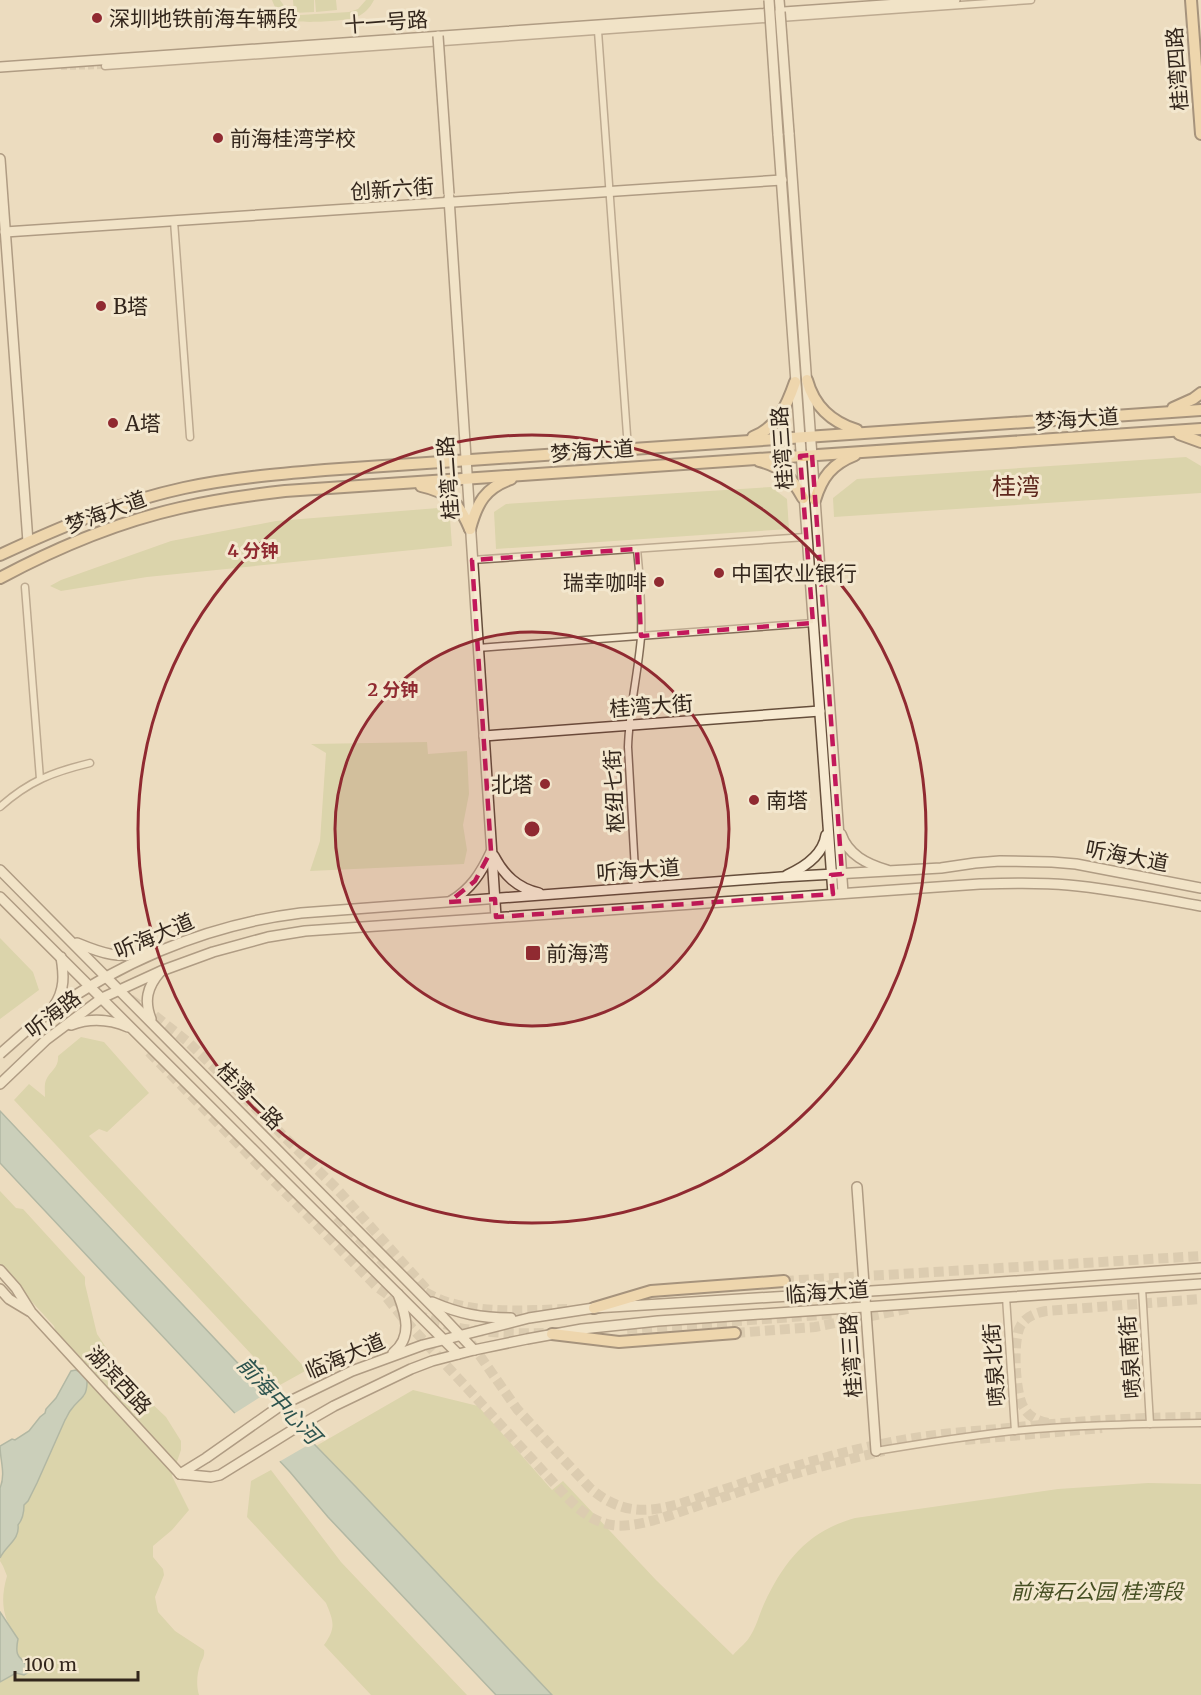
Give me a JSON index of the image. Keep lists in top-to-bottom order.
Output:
{
  "streets": {
    "main road": [
      "十一号路",
      "桂湾四路",
      "创新六街",
      "梦海大道",
      "桂湾三路",
      "桂湾二路",
      "桂湾大街",
      "听海大道",
      "听海路",
      "桂湾一路",
      "临海大道",
      "湖滨西路"
    ],
    "street": ["枢纽七街", "喷泉南街", "喷泉北街"]
  },
  "crossings": [
    ["十一号路", "桂湾三路"],
    ["十一号路", "桂湾二路"],
    ["创新六街", "桂湾三路"],
    ["创新六街", "桂湾二路"],
    ["梦海大道", "桂湾三路"],
    ["梦海大道", "桂湾二路"],
    ["桂湾三路", "桂湾大街"],
    ["桂湾三路", "听海大道"],
    ["桂湾三路", "临海大道"],
    ["桂湾二路", "桂湾大街"],
    ["桂湾二路", "听海大道"],
    ["桂湾大街", "枢纽七街"],
    ["枢纽七街", "听海大道"],
    ["听海大道", "听海路"],
    ["听海大道", "桂湾一路"],
    ["听海路", "桂湾一路"],
    ["桂湾一路", "临海大道"],
    ["临海大道", "喷泉南街"],
    ["临海大道", "喷泉北街"],
    ["临海大道", "湖滨西路"]
  ],
  "districts": ["桂湾"],
  "water": ["前海中心河"],
  "parks": ["前海石公园 桂湾段"],
  "places": {
    "other": [
      "深圳地铁前海车辆段",
      "前海桂湾学校",
      "B塔",
      "A塔",
      "中国农业银行",
      "瑞幸咖啡",
      "北塔",
      "南塔"
    ],
    "transit": ["前海湾"]
  },
  "scale_bar": "100 m",
  "rings": ["4 分钟", "2 分钟"]
}
